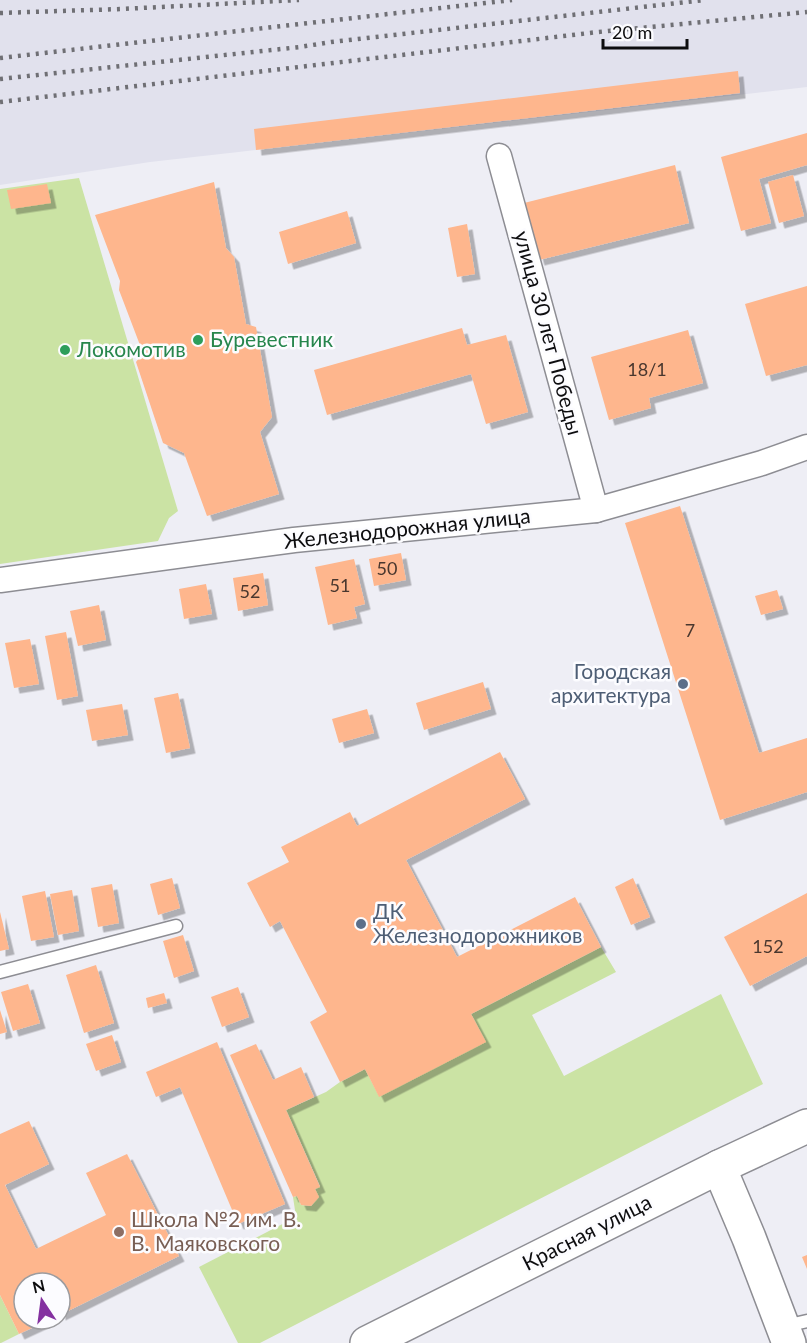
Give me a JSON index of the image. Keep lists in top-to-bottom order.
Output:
{
  "streets": {
    "main road": ["Красная улица"],
    "street": ["улица 30 лет Победы", "Железнодорожная улица"]
  },
  "crossings": [
    ["улица 30 лет Победы", "Железнодорожная улица"]
  ],
  "places": [
    "Буревестник",
    "Локомотив",
    "Городская архитектура",
    "ДК Железнодорожников",
    "Школа №2 им. В. В. Маяковского"
  ],
  "house_numbers": [
    "18/1",
    "50",
    "51",
    "52",
    "7",
    "152"
  ],
  "scale_bar": "20 m",
  "north": "top"
}
